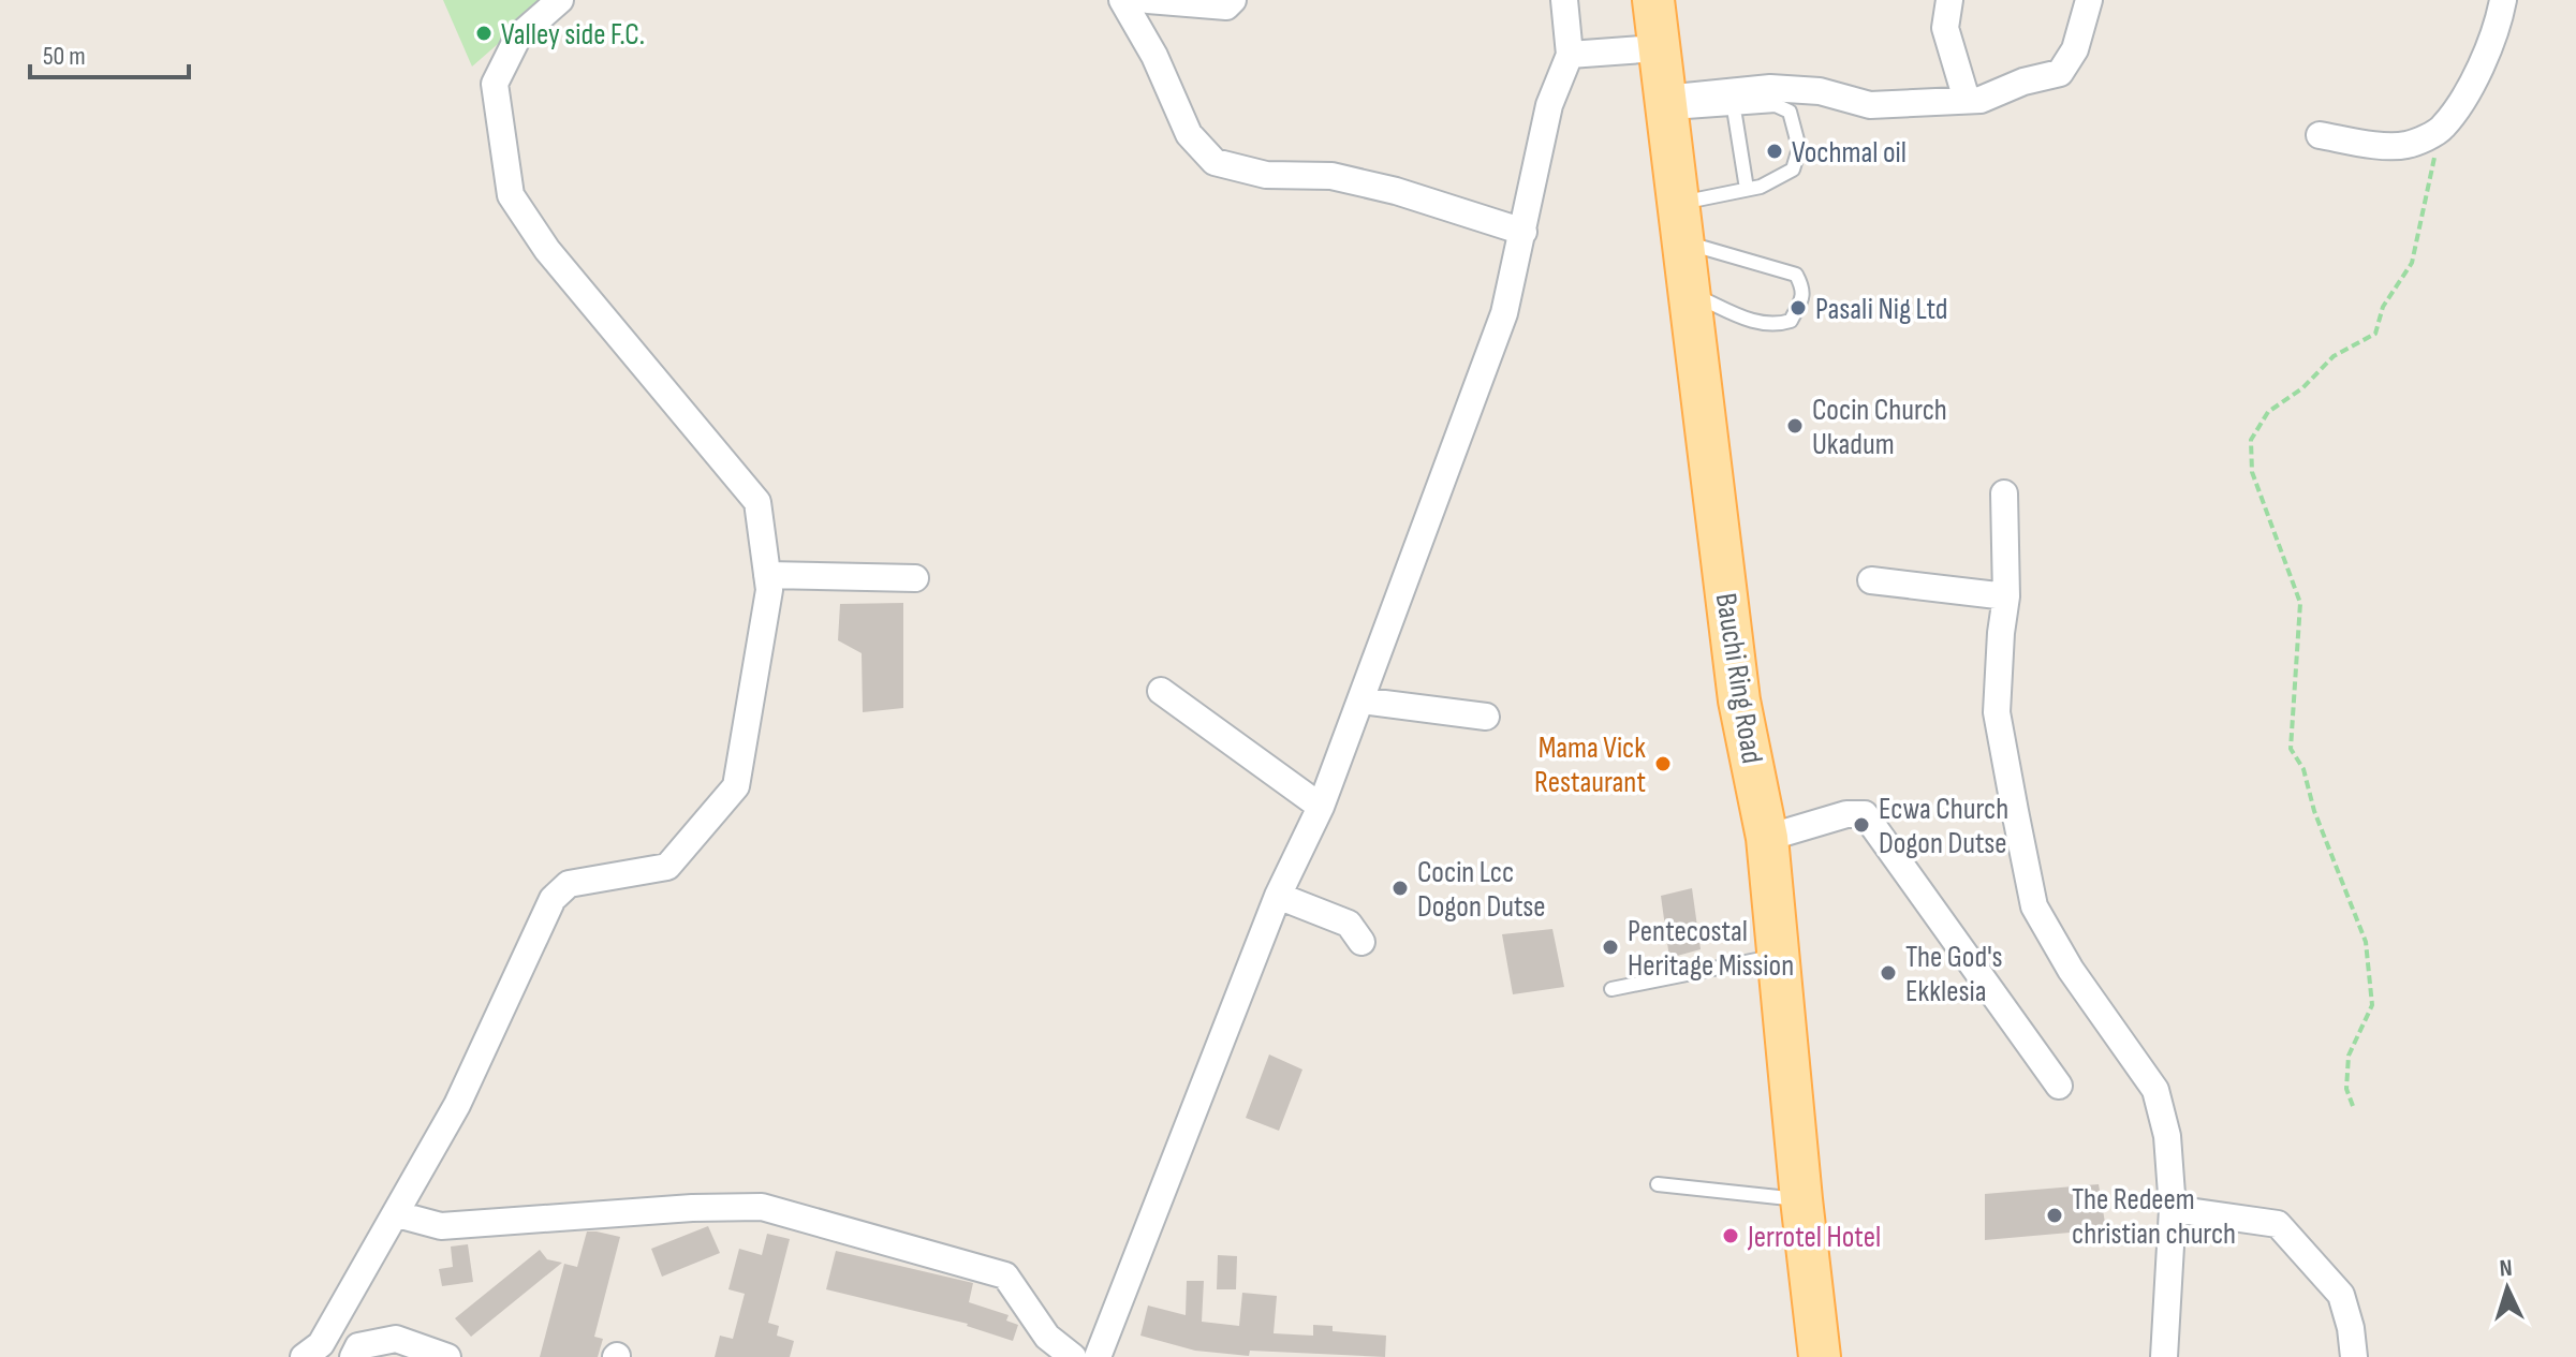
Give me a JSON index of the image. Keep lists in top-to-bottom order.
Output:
{
  "streets": {
    "main road": ["Bauchi Ring Road"]
  },
  "places": [
    "Valley side F.C.",
    "Vochmal oil",
    "Pasali Nig Ltd",
    "Cocin Church Ukadum",
    "Mama Vick Restaurant",
    "Ecwa Church Dogon Dutse",
    "Cocin Lcc Dogon Dutse",
    "Pentecostal Heritage Mission",
    "The God's Ekklesia",
    "The Redeem christian church",
    "Jerrotel Hotel"
  ],
  "scale_bar": "50 m",
  "north": "top"
}
